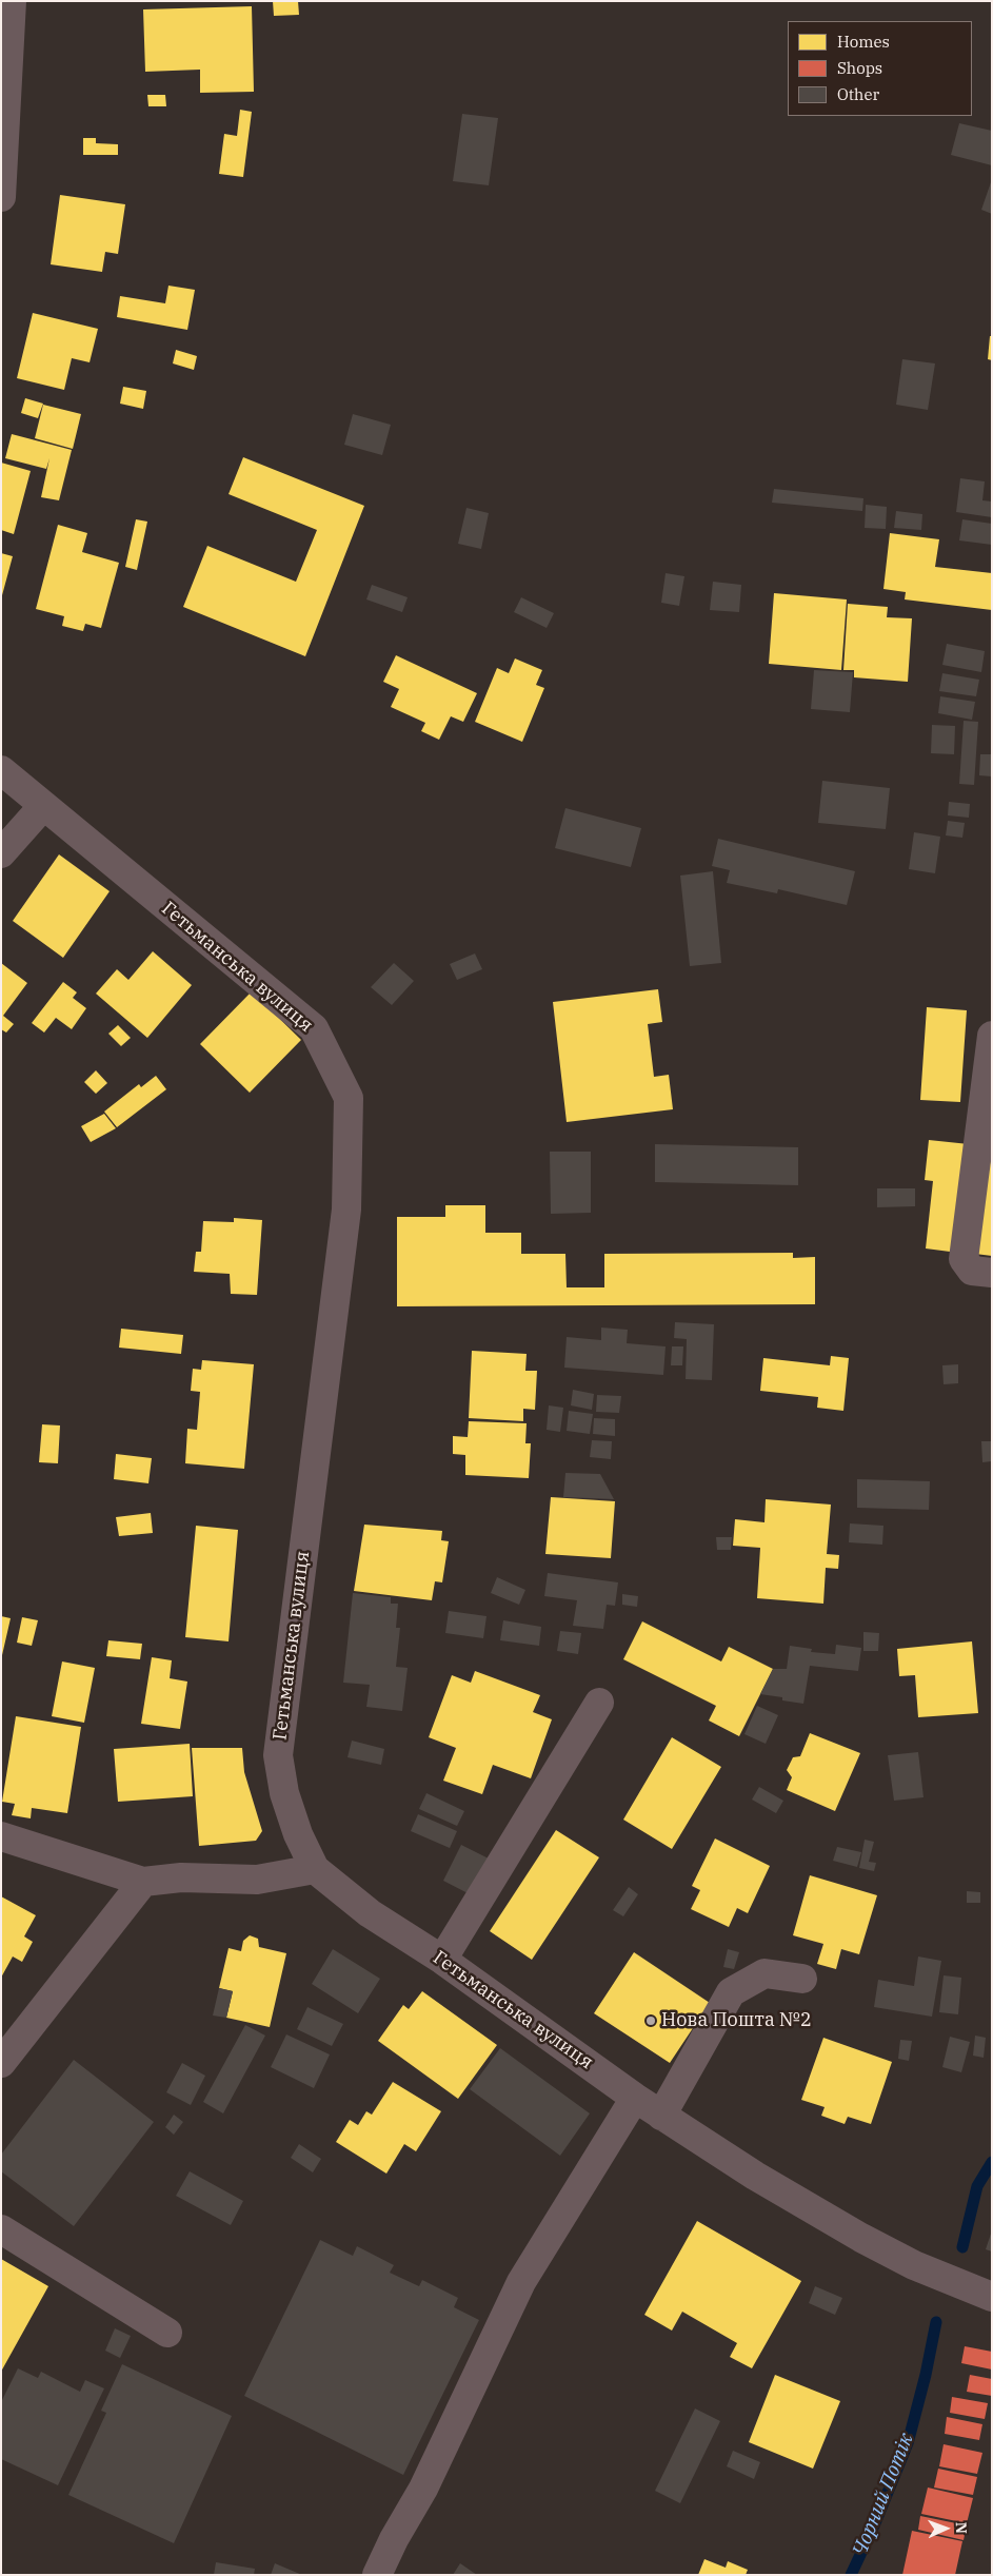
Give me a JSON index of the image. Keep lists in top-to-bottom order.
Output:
{
  "streets": {
    "street": ["Гетьманська вулиця"]
  },
  "water": ["Чорний Потік"],
  "places": ["Нова Пошта №2"],
  "legend": ["Homes", "Shops", "Other"],
  "north": "right"
}
